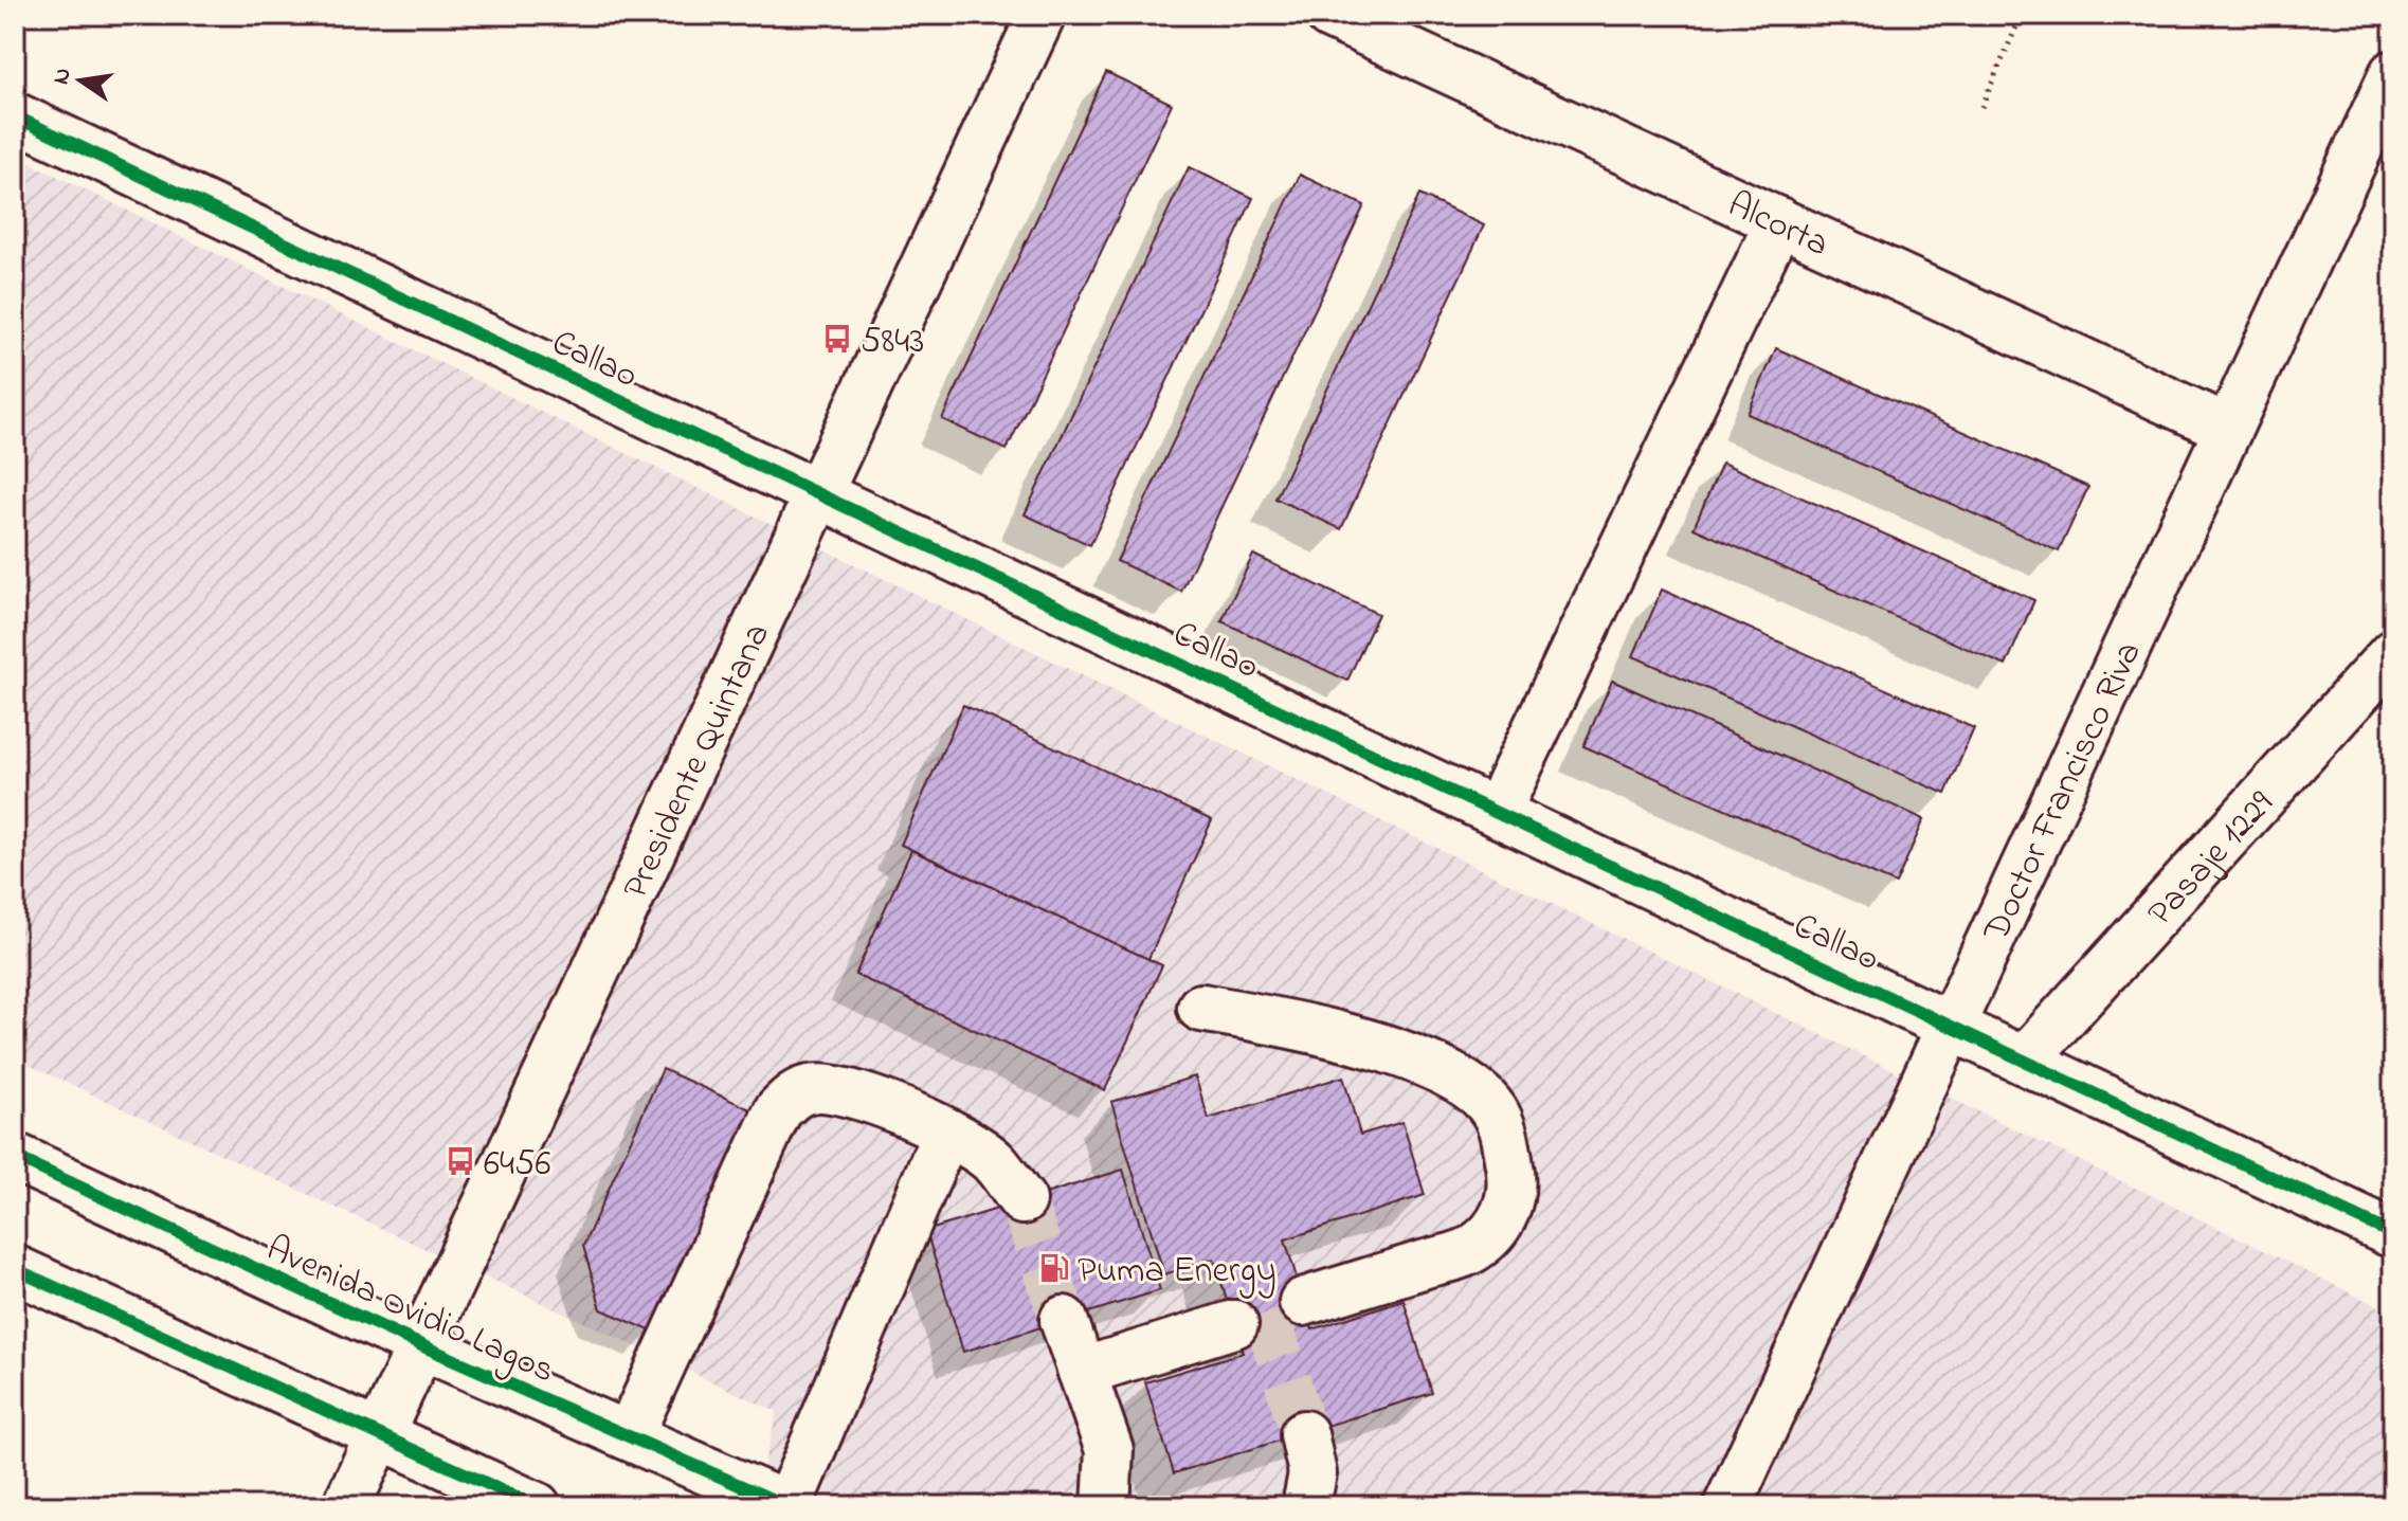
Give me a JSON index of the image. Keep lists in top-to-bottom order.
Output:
{
  "streets": {
    "street": [
      "Alcorta",
      "Callao",
      "Presidente Quintana",
      "Doctor Francisco Riva",
      "Pasaje 1229",
      "Avenida Ovidio Lagos"
    ]
  },
  "crossings": [
    ["Alcorta", "Doctor Francisco Riva"],
    ["Callao", "Presidente Quintana"],
    ["Callao", "Doctor Francisco Riva"],
    ["Callao", "Pasaje 1229"],
    ["Presidente Quintana", "Avenida Ovidio Lagos"]
  ],
  "places": {
    "bus stop": ["5843", "6456"],
    "fuel station": ["Puma Energy"]
  },
  "north": "left"
}
